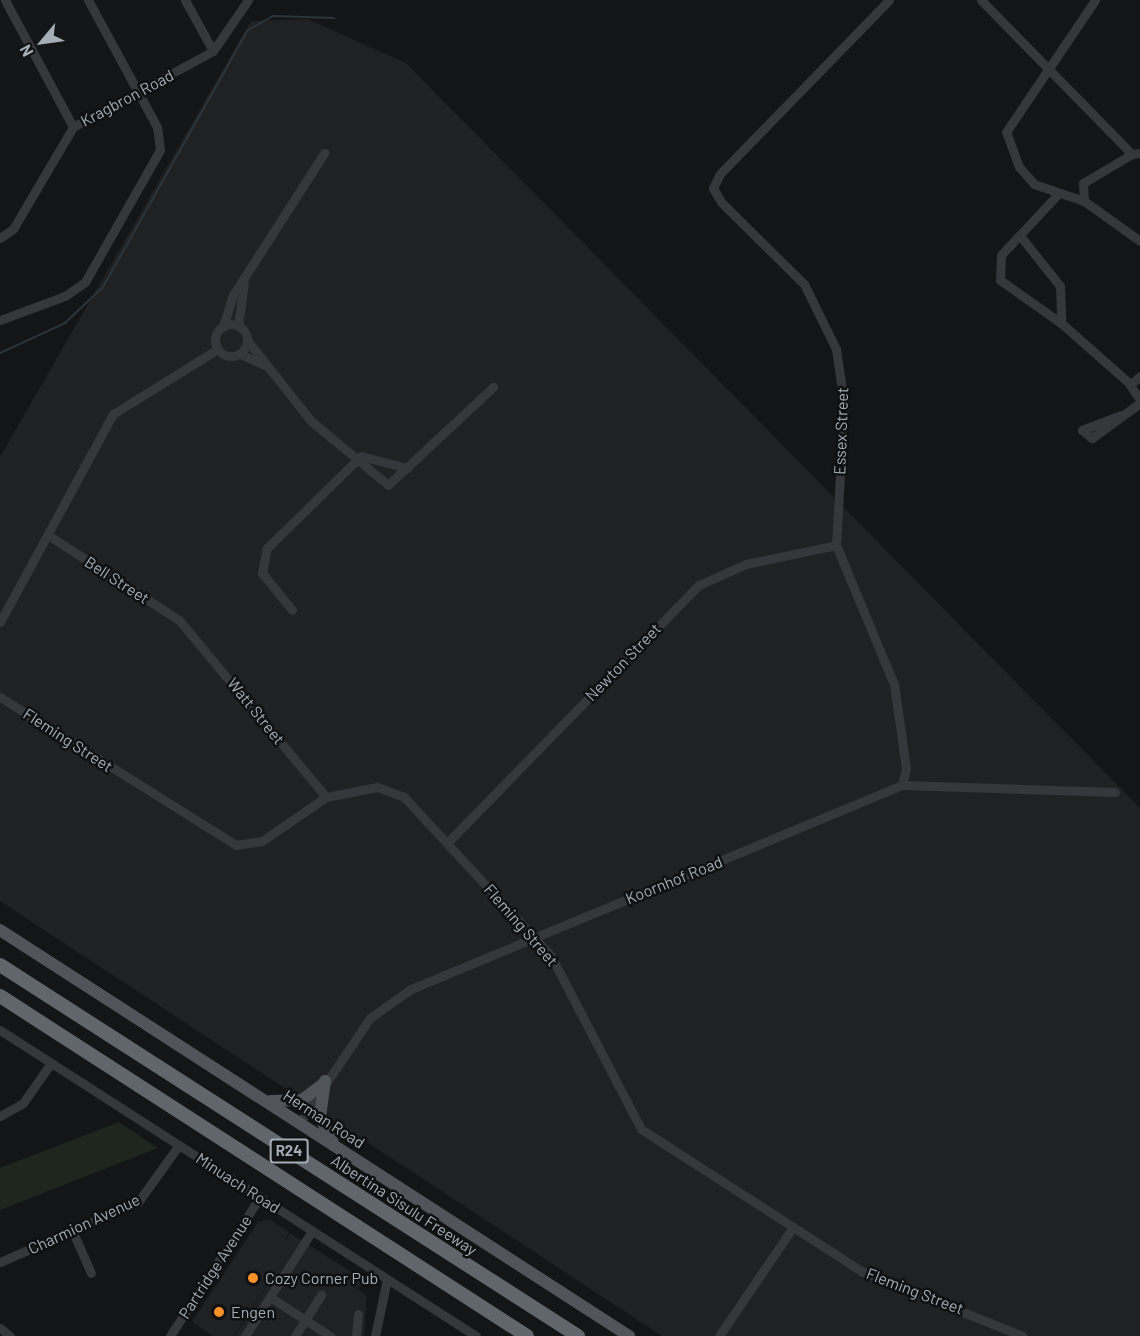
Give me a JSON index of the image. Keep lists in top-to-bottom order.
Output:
{
  "streets": {
    "highway": ["R24", "Albertina Sisulu Freeway"],
    "main road": ["Herman Road"],
    "street": [
      "Kragbron Road",
      "Essex Street",
      "Bell Street",
      "Newton Street",
      "Watt Street",
      "Fleming Street",
      "Koornhof Road",
      "Minuach Road",
      "Charmion Avenue",
      "Partridge Avenue"
    ]
  },
  "crossings": [
    ["Essex Street", "Newton Street"],
    ["Essex Street", "Koornhof Road"],
    ["Bell Street", "Watt Street"],
    ["Newton Street", "Fleming Street"],
    ["Watt Street", "Fleming Street"],
    ["Fleming Street", "Koornhof Road"],
    ["Koornhof Road", "Herman Road"],
    ["Minuach Road", "Charmion Avenue"],
    ["Minuach Road", "Partridge Avenue"]
  ],
  "places": ["Cozy Corner Pub", "Engen"],
  "north": "bottom left"
}
